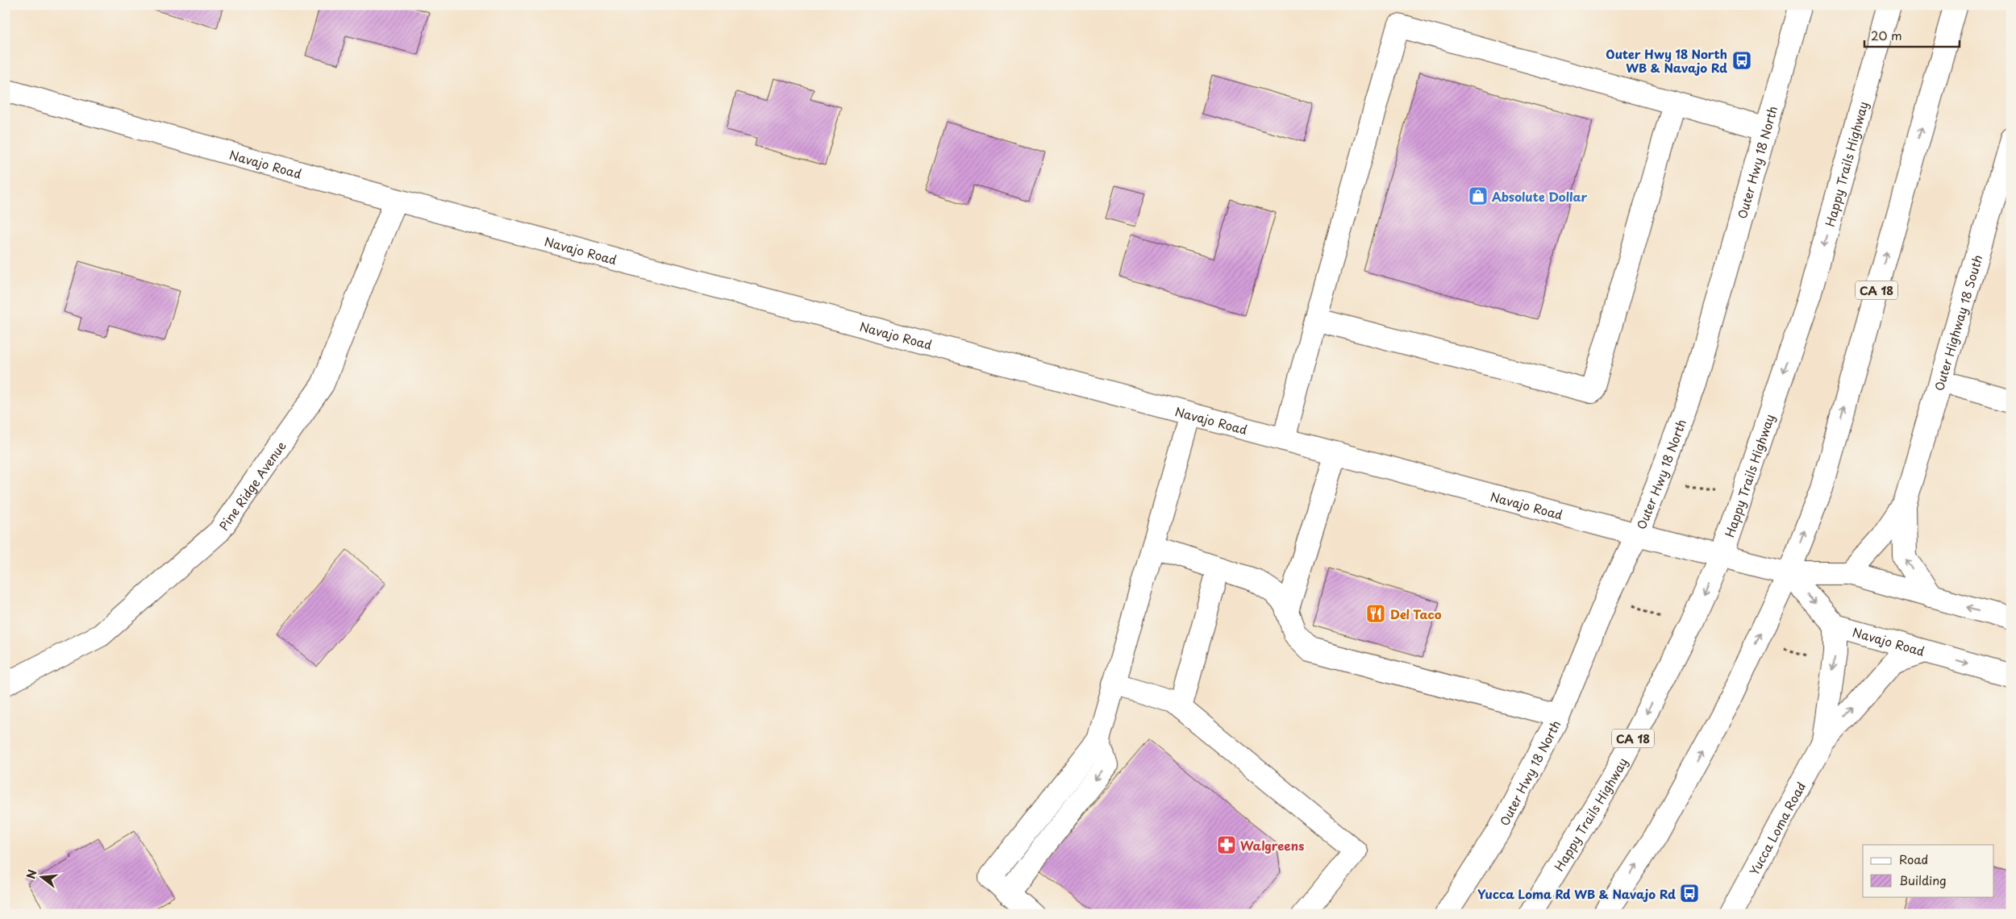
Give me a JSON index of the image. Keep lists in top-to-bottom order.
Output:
{
  "streets": {
    "main road": [
      "Navajo Road",
      "Outer Hwy 18 North",
      "Happy Trails Highway",
      "CA 18",
      "Outer Highway 18 South",
      "Pine Ridge Avenue",
      "Yucca Loma Road"
    ]
  },
  "crossings": [
    ["Navajo Road", "Outer Hwy 18 North"],
    ["Navajo Road", "Happy Trails Highway"],
    ["Navajo Road", "CA 18"],
    ["Navajo Road", "Pine Ridge Avenue"]
  ],
  "places": {
    "bus stop": ["Outer Hwy 18 North WB & Navajo Rd", "Yucca Loma Rd WB & Navajo Rd"],
    "shop": ["Absolute Dollar"],
    "restaurant": ["Del Taco"],
    "pharmacy": ["Walgreens"]
  },
  "legend": ["Road", "Building"],
  "scale_bar": "20 m",
  "north": "left"
}
